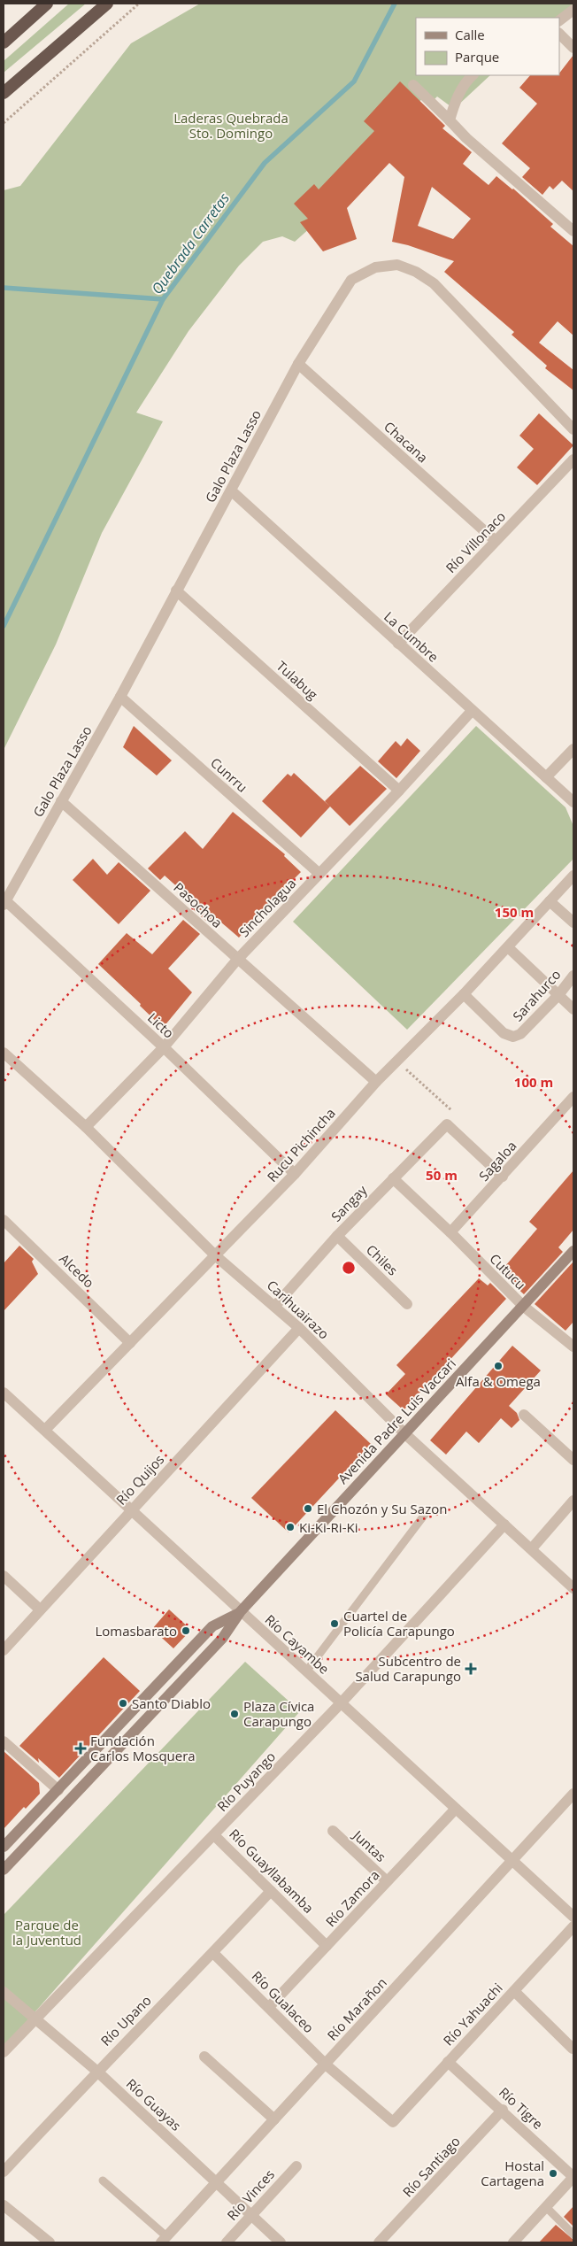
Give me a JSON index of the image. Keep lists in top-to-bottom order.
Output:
{
  "streets": {
    "main road": ["Avenida Padre Luis Vaccari"],
    "street": [
      "Chacana",
      "Galo Plaza Lasso",
      "Río Villonaco",
      "La Cumbre",
      "Tulabug",
      "Cunrru",
      "Pasochoa",
      "Sincholagua",
      "Sarahurco",
      "Licto",
      "Rucu Pichincha",
      "Sagaloa",
      "Sangay",
      "Chiles",
      "Alcedo",
      "Cutucu",
      "Carihuairazo",
      "Río Quijos",
      "Río Cayambe",
      "Río Puyango",
      "Juntas",
      "Río Guayllabamba",
      "Río Zamora",
      "Río Gualaceo",
      "Río Marañon",
      "Río Yahuachi",
      "Río Upano",
      "Río Guayas",
      "Río Tigre",
      "Río Santiago",
      "Río Vinces"
    ]
  },
  "crossings": [
    ["Chacana", "Galo Plaza Lasso"],
    ["Chacana", "Río Villonaco"],
    ["Galo Plaza Lasso", "La Cumbre"],
    ["Galo Plaza Lasso", "Tulabug"],
    ["Galo Plaza Lasso", "Cunrru"],
    ["Galo Plaza Lasso", "Pasochoa"],
    ["Galo Plaza Lasso", "Licto"],
    ["Río Villonaco", "La Cumbre"],
    ["La Cumbre", "Sincholagua"],
    ["Tulabug", "Sincholagua"],
    ["Cunrru", "Sincholagua"],
    ["Pasochoa", "Sincholagua"],
    ["Pasochoa", "Rucu Pichincha"],
    ["Sincholagua", "Licto"],
    ["Sincholagua", "Carihuairazo"],
    ["Sarahurco", "Rucu Pichincha"],
    ["Licto", "Rucu Pichincha"],
    ["Rucu Pichincha", "Alcedo"],
    ["Rucu Pichincha", "Carihuairazo"],
    ["Rucu Pichincha", "Río Cayambe"],
    ["Sagaloa", "Cutucu"],
    ["Sangay", "Chiles"],
    ["Sangay", "Carihuairazo"],
    ["Cutucu", "Avenida Padre Luis Vaccari"],
    ["Carihuairazo", "Avenida Padre Luis Vaccari"],
    ["Carihuairazo", "Río Quijos"],
    ["Carihuairazo", "Río Puyango"],
    ["Avenida Padre Luis Vaccari", "Río Cayambe"],
    ["Río Quijos", "Río Cayambe"],
    ["Río Cayambe", "Río Puyango"],
    ["Río Cayambe", "Río Zamora"],
    ["Río Cayambe", "Río Marañon"],
    ["Río Puyango", "Río Guayllabamba"],
    ["Río Puyango", "Río Guayas"],
    ["Juntas", "Río Zamora"],
    ["Río Guayllabamba", "Río Zamora"],
    ["Río Guayllabamba", "Río Upano"],
    ["Río Zamora", "Río Gualaceo"],
    ["Río Gualaceo", "Río Marañon"],
    ["Río Gualaceo", "Río Yahuachi"],
    ["Río Gualaceo", "Río Upano"],
    ["Río Marañon", "Río Guayas"],
    ["Río Yahuachi", "Río Tigre"],
    ["Río Upano", "Río Guayas"],
    ["Río Guayas", "Río Vinces"],
    ["Río Tigre", "Río Santiago"]
  ],
  "water": ["Quebrada Carretas"],
  "parks": ["Laderas Quebrada Sto. Domingo", "Parque de la Juventud"],
  "places": {
    "other": [
      "Alfa & Omega",
      "El Chozón y Su Sazon",
      "Ki-Ki-Ri-Ki",
      "Cuartel de Policía Carapungo",
      "Lomasbarato",
      "Santo Diablo",
      "Plaza Cívica Carapungo",
      "Hostal Cartagena"
    ],
    "health": ["Subcentro de Salud Carapungo", "Fundación Carlos Mosquera"]
  },
  "legend": ["Calle", "Parque"],
  "rings": ["150 m", "100 m", "50 m"]
}
